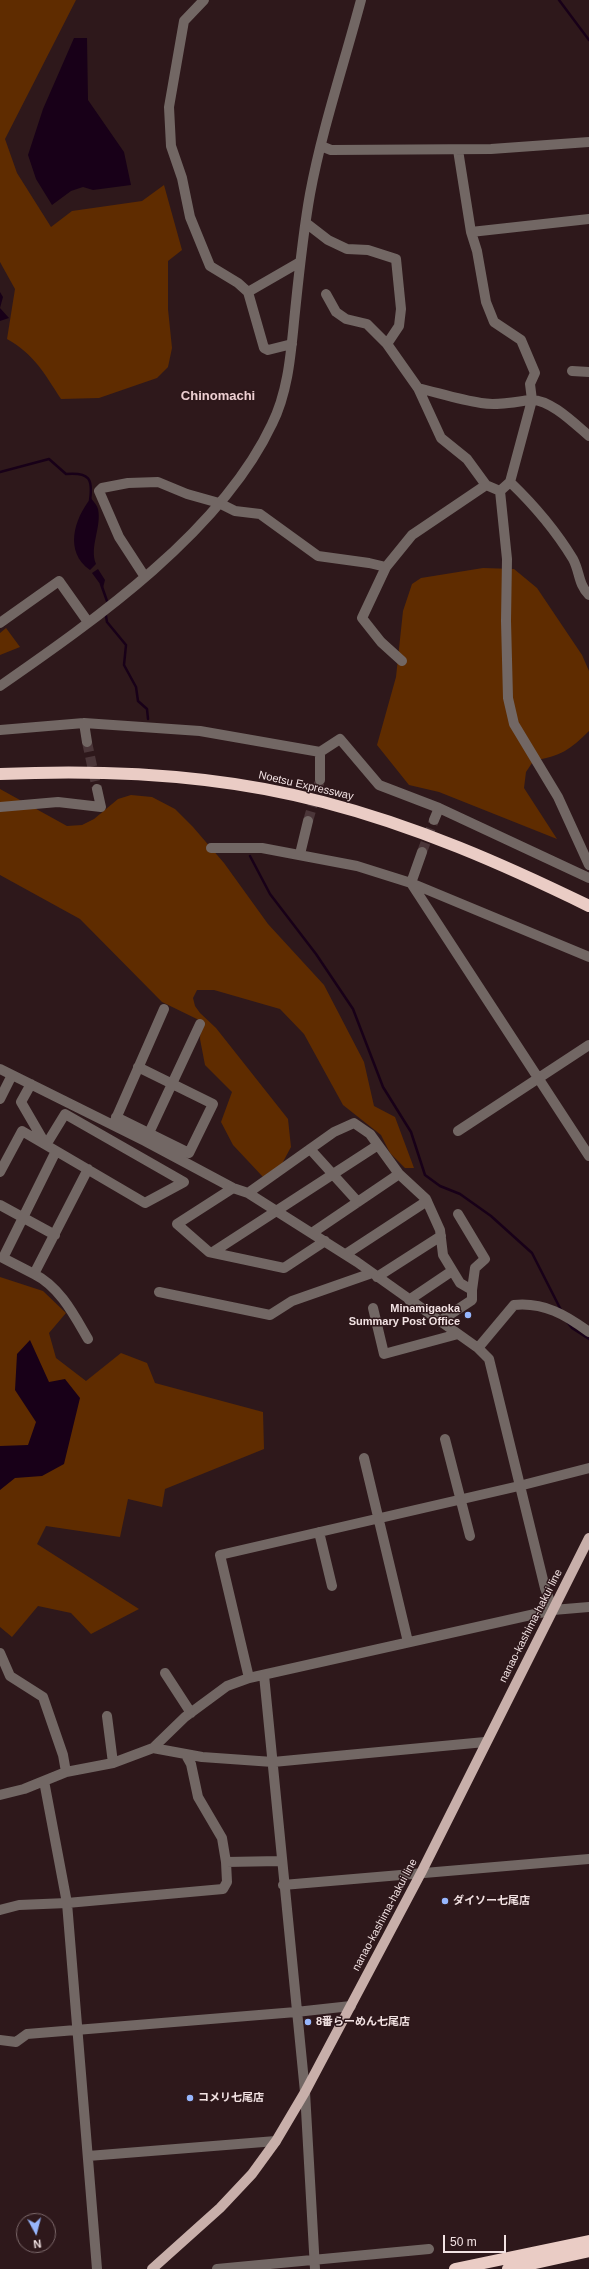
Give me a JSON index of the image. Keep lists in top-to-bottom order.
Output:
{
  "streets": {
    "highway": ["Noetsu Expressway"],
    "main road": ["nanao-kashima-hakui line"]
  },
  "districts": ["Chinomachi"],
  "places": [
    "Minamigaoka Summary Post Office",
    "ダイソー七尾店",
    "8番らーめん七尾店",
    "コメリ七尾店"
  ],
  "scale_bar": "50 m",
  "north": "bottom"
}
